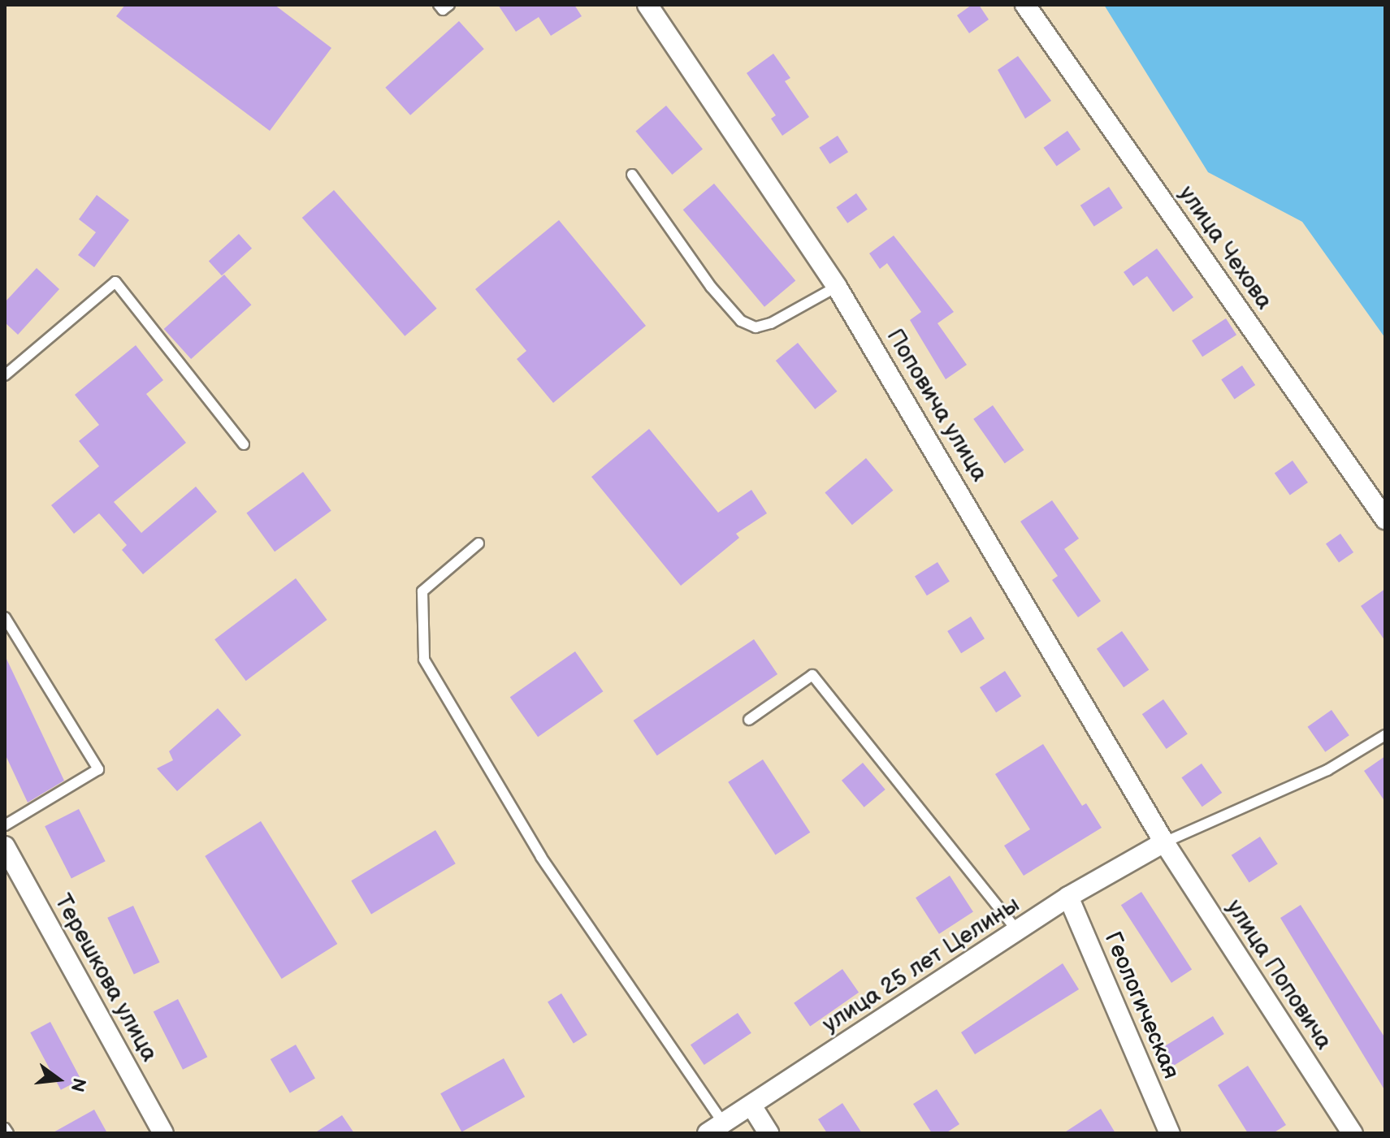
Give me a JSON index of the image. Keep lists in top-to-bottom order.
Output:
{
  "streets": {
    "street": [
      "улица Чехова",
      "Поповича улица",
      "улица 25 лет Целины",
      "улица Поповича",
      "Терешкова улица",
      "Геологическая"
    ]
  },
  "crossings": [
    ["Поповича улица", "улица 25 лет Целины"],
    ["Поповича улица", "улица Поповича"],
    ["улица 25 лет Целины", "улица Поповича"],
    ["улица 25 лет Целины", "Геологическая"]
  ],
  "north": "right"
}
